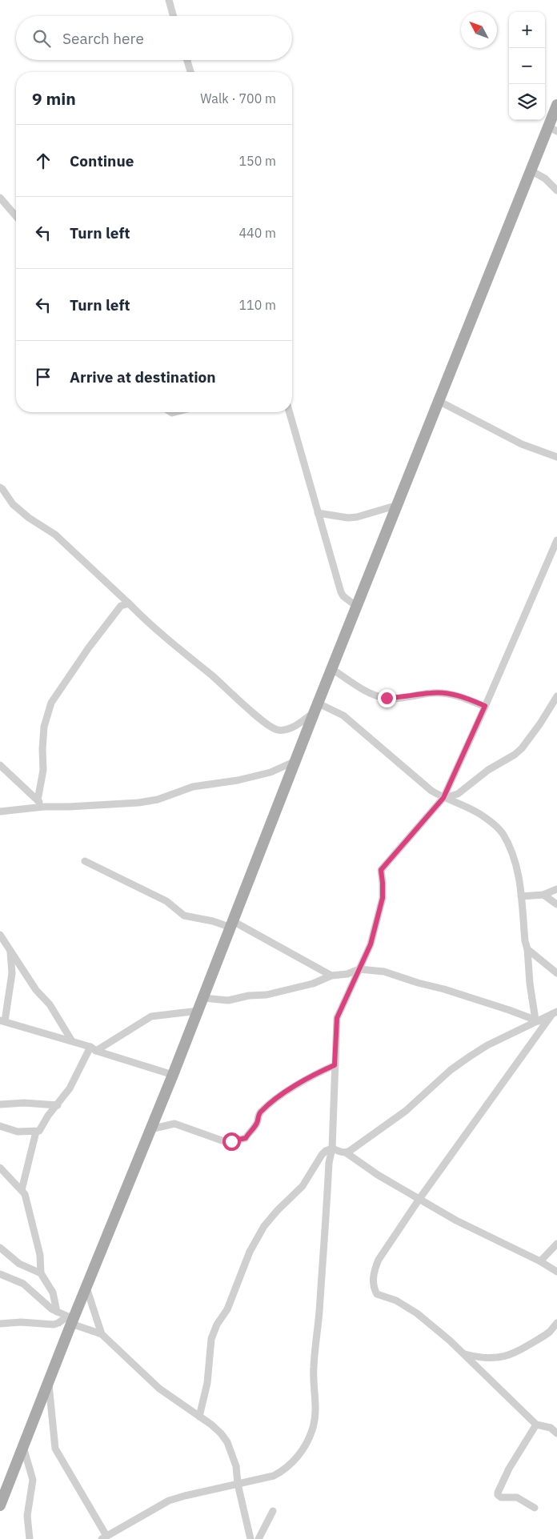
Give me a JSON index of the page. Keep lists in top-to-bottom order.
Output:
{
  "north": "top left",
  "page": {
    "map_buttons": ["+", "−"],
    "search": "Search here",
    "heading": ["9 min", "Walk · 700 m"],
    "list": [
      ["Continue", "150 m"],
      ["Turn left", "440 m"],
      ["Turn left", "110 m"],
      "Arrive at destination"
    ]
  }
}
